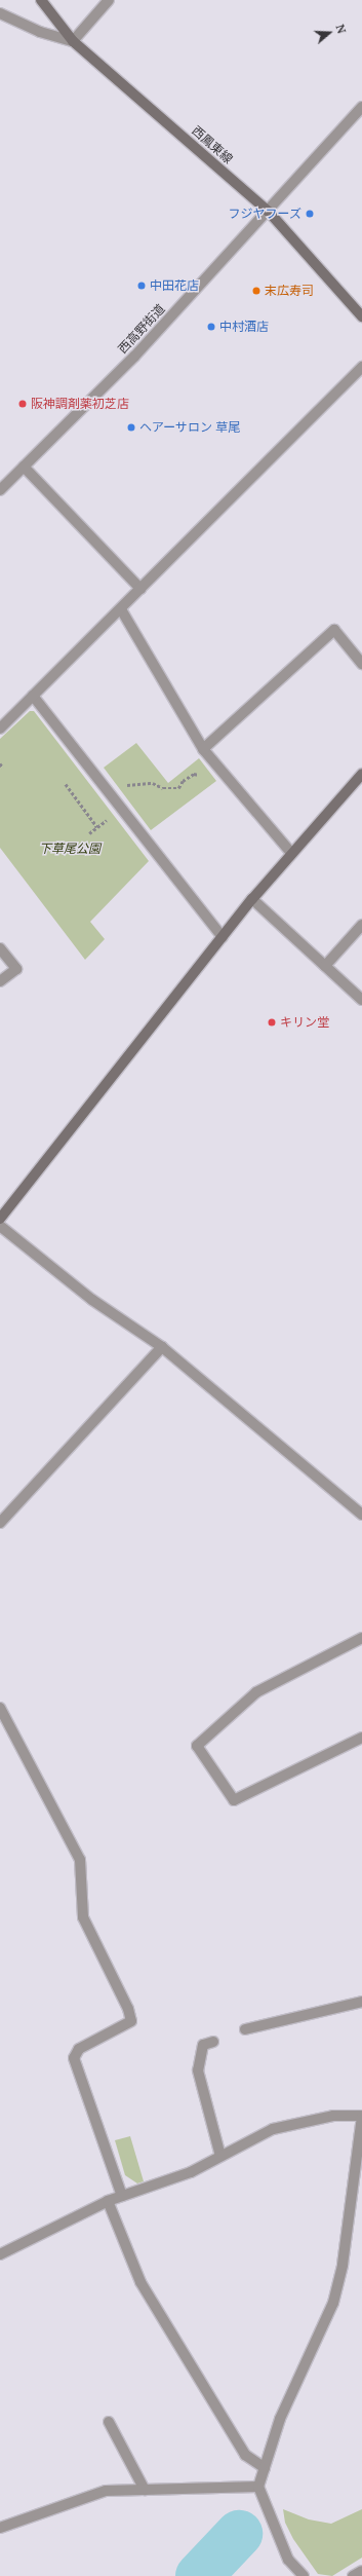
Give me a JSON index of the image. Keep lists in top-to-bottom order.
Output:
{
  "streets": {
    "street": ["西鳳東線", "西高野街道"]
  },
  "crossings": [
    ["西鳳東線", "西高野街道"]
  ],
  "parks": ["下草尾公園"],
  "places": [
    "フジヤフーズ",
    "中田花店",
    "末広寿司",
    "中村酒店",
    "阪神調剤薬初芝店",
    "ヘアーサロン 草尾",
    "キリン堂"
  ],
  "north": "right"
}
